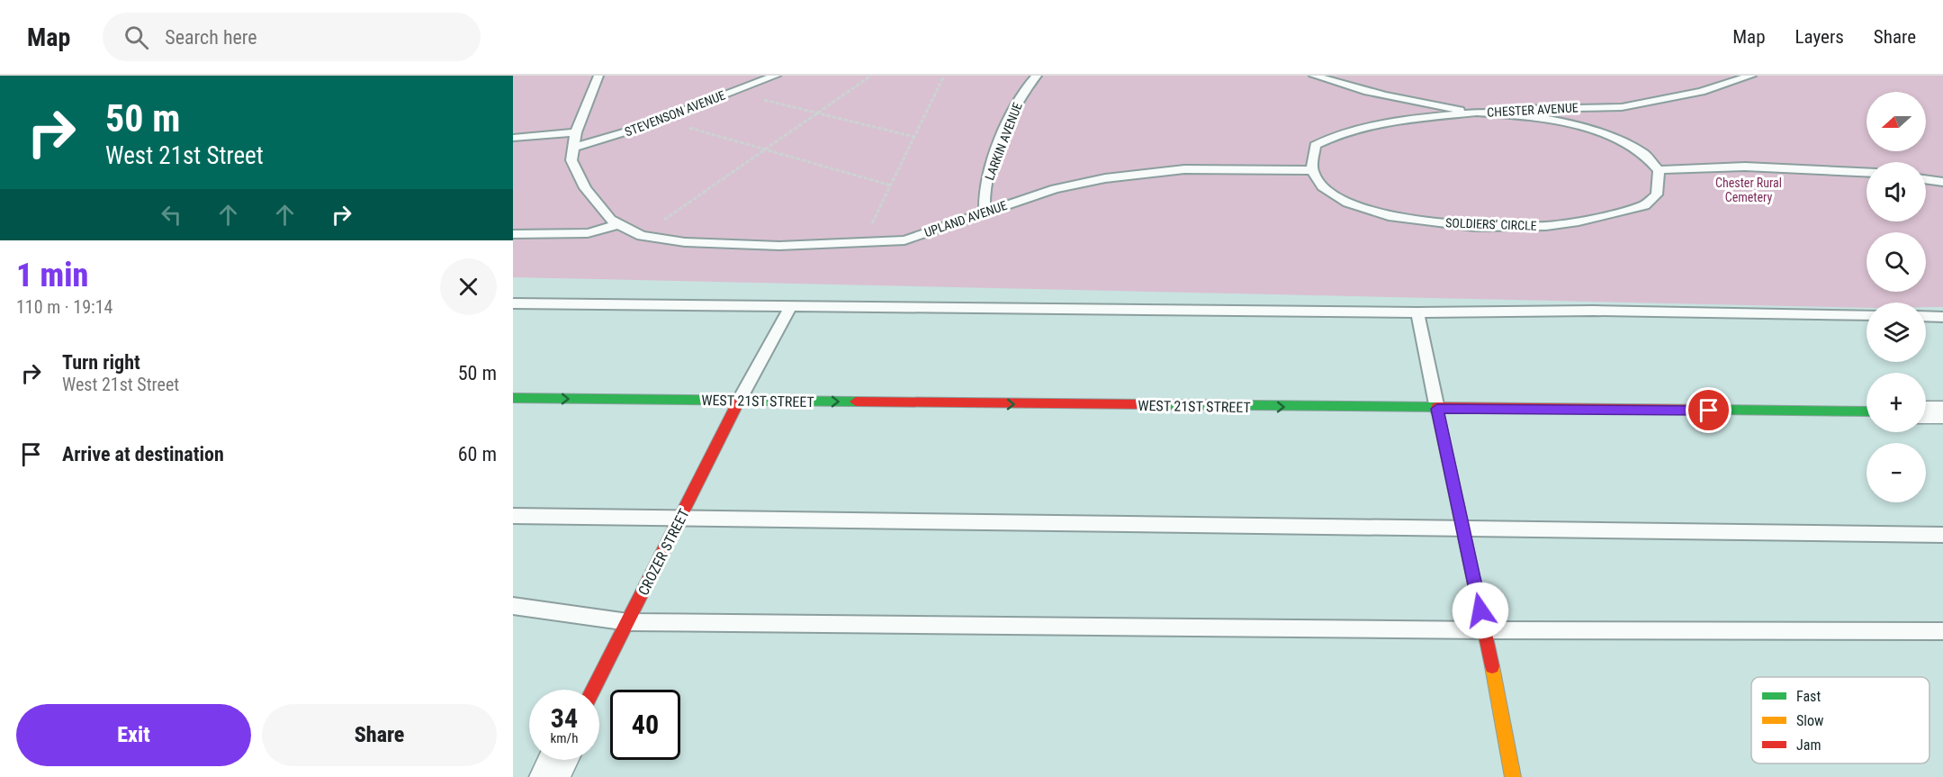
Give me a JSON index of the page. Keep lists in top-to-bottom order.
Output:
{
  "streets": {
    "street": ["WEST 21ST STREET", "CROZER STREET"],
    "lane": [
      "CHESTER AVENUE",
      "STEVENSON AVENUE",
      "LARKIN AVENUE",
      "UPLAND AVENUE",
      "SOLDIERS' CIRCLE"
    ]
  },
  "crossings": [
    ["STEVENSON AVENUE", "UPLAND AVENUE"],
    ["LARKIN AVENUE", "UPLAND AVENUE"],
    ["UPLAND AVENUE", "SOLDIERS' CIRCLE"],
    ["WEST 21ST STREET", "CROZER STREET"]
  ],
  "one_way": ["WEST 21ST STREET"],
  "parks": ["Chester Rural Cemetery"],
  "legend": ["Fast", "Slow", "Jam"],
  "north": "left",
  "page": {
    "header": "Map",
    "search": "Search here",
    "nav": ["Map", "Layers", "Share"],
    "turn": ["50 m", "West 21st Street"],
    "map_buttons": ["+", "−"],
    "heading": ["1 min", "110 m · 19:14"],
    "list": [
      {
        "name": "Turn right",
        "note": "West 21st Street",
        "value": "50 m"
      },
      {
        "name": "Arrive at destination",
        "value": "60 m"
      }
    ],
    "speed": "34 km/h",
    "limit": "40",
    "buttons": ["Exit", "Share"]
  }
}
